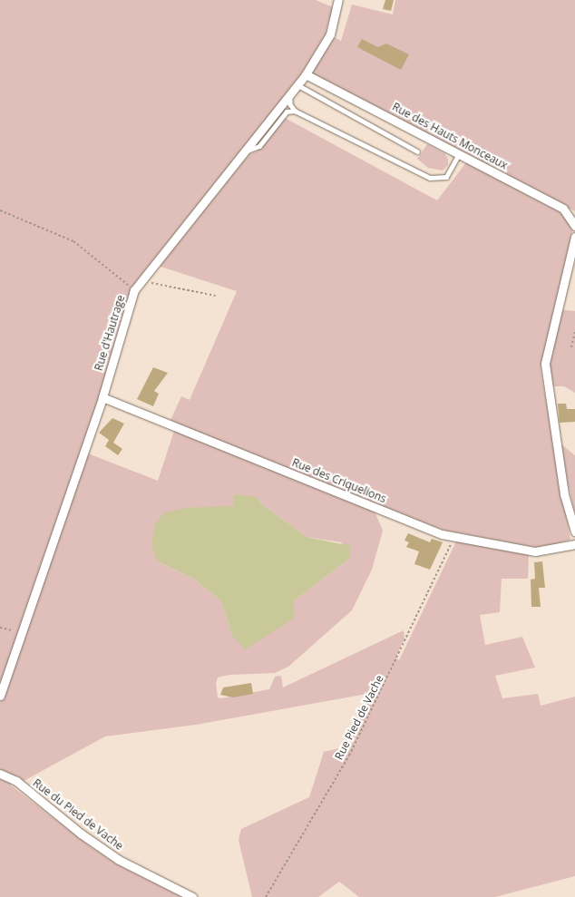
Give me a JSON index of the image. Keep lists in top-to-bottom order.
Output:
{
  "streets": {
    "street": [
      "Rue des Hauts Monceaux",
      "Rue d'Hautrage",
      "Rue des Criquelions",
      "Rue du Pied de Vache"
    ],
    "path": ["Rue Pied de Vache"]
  },
  "crossings": [
    ["Rue des Hauts Monceaux", "Rue d'Hautrage"],
    ["Rue d'Hautrage", "Rue des Criquelions"],
    ["Rue des Criquelions", "Rue Pied de Vache"]
  ]
}
